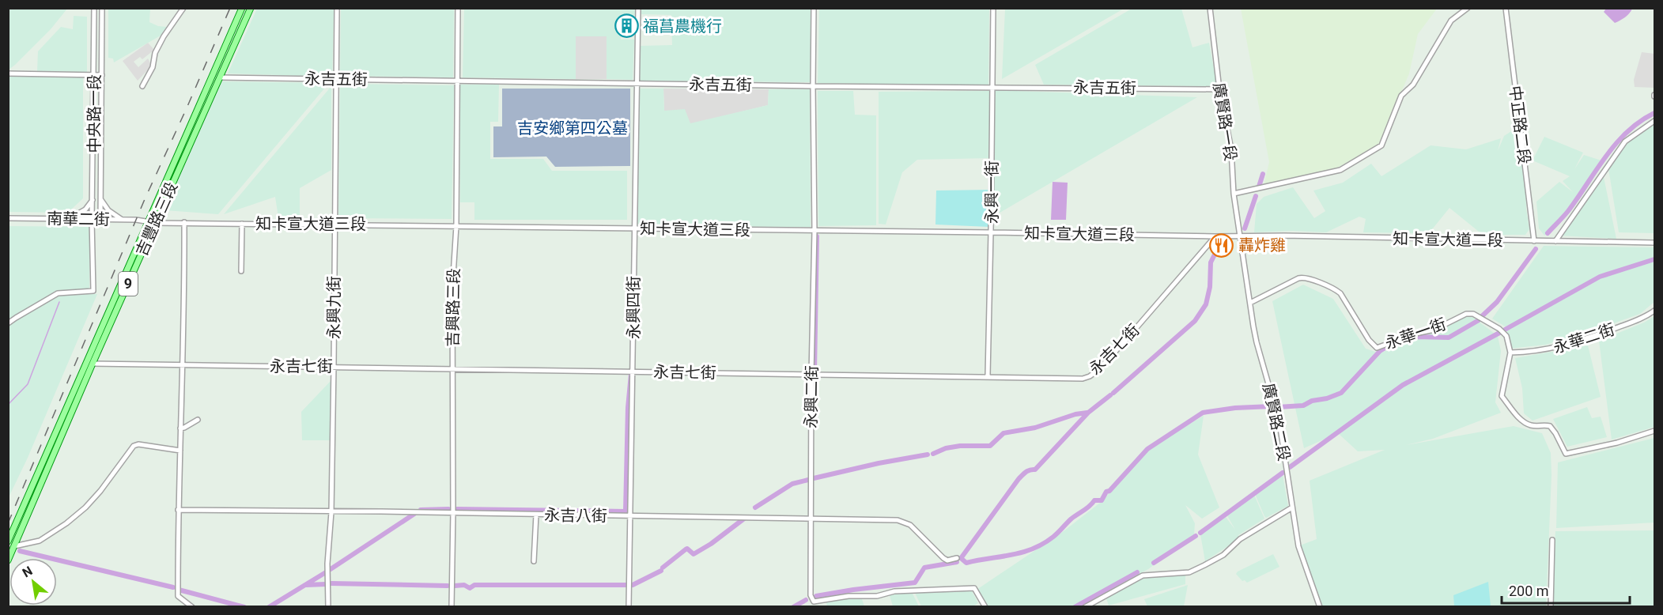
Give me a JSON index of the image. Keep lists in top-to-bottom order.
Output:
{
  "streets": {
    "main road": ["吉豐路三段", "9"],
    "street": [
      "永吉五街",
      "中央路一段",
      "廣賢路一段",
      "中正路二段",
      "永興一街",
      "南華二街",
      "知卡宣大道三段",
      "知卡宣大道二段",
      "永興九街",
      "吉興路三段",
      "永興四街",
      "永華一街",
      "永華二街",
      "永吉七街",
      "永興二街",
      "廣賢路二段",
      "永吉八街"
    ]
  },
  "crossings": [
    ["永吉五街", "廣賢路一段"],
    ["永吉五街", "永興一街"],
    ["永吉五街", "吉豐路三段"],
    ["永吉五街", "永興九街"],
    ["永吉五街", "吉興路三段"],
    ["永吉五街", "永興四街"],
    ["永吉五街", "永興二街"],
    ["中央路一段", "南華二街"],
    ["廣賢路一段", "知卡宣大道三段"],
    ["廣賢路一段", "知卡宣大道二段"],
    ["廣賢路一段", "廣賢路二段"],
    ["中正路二段", "知卡宣大道二段"],
    ["永興一街", "知卡宣大道三段"],
    ["永興一街", "永吉七街"],
    ["南華二街", "吉豐路三段"],
    ["南華二街", "知卡宣大道三段"],
    ["吉豐路三段", "知卡宣大道三段"],
    ["吉豐路三段", "永吉七街"],
    ["知卡宣大道三段", "知卡宣大道二段"],
    ["知卡宣大道三段", "永興九街"],
    ["知卡宣大道三段", "吉興路三段"],
    ["知卡宣大道三段", "永興四街"],
    ["知卡宣大道三段", "永吉七街"],
    ["知卡宣大道三段", "永興二街"],
    ["知卡宣大道三段", "廣賢路二段"],
    ["知卡宣大道二段", "廣賢路二段"],
    ["永興九街", "永吉七街"],
    ["永興九街", "永吉八街"],
    ["吉興路三段", "永吉七街"],
    ["吉興路三段", "永吉八街"],
    ["永興四街", "永吉七街"],
    ["永興四街", "永吉八街"],
    ["永華一街", "永華二街"],
    ["永華一街", "廣賢路二段"],
    ["永吉七街", "永興二街"],
    ["永興二街", "永吉八街"]
  ],
  "parks": ["吉安鄉第四公墓"],
  "places": {
    "building": ["福菖農機行"],
    "restaurant": ["轟炸雞"]
  },
  "scale_bar": "200 m",
  "north": "top left"
}
